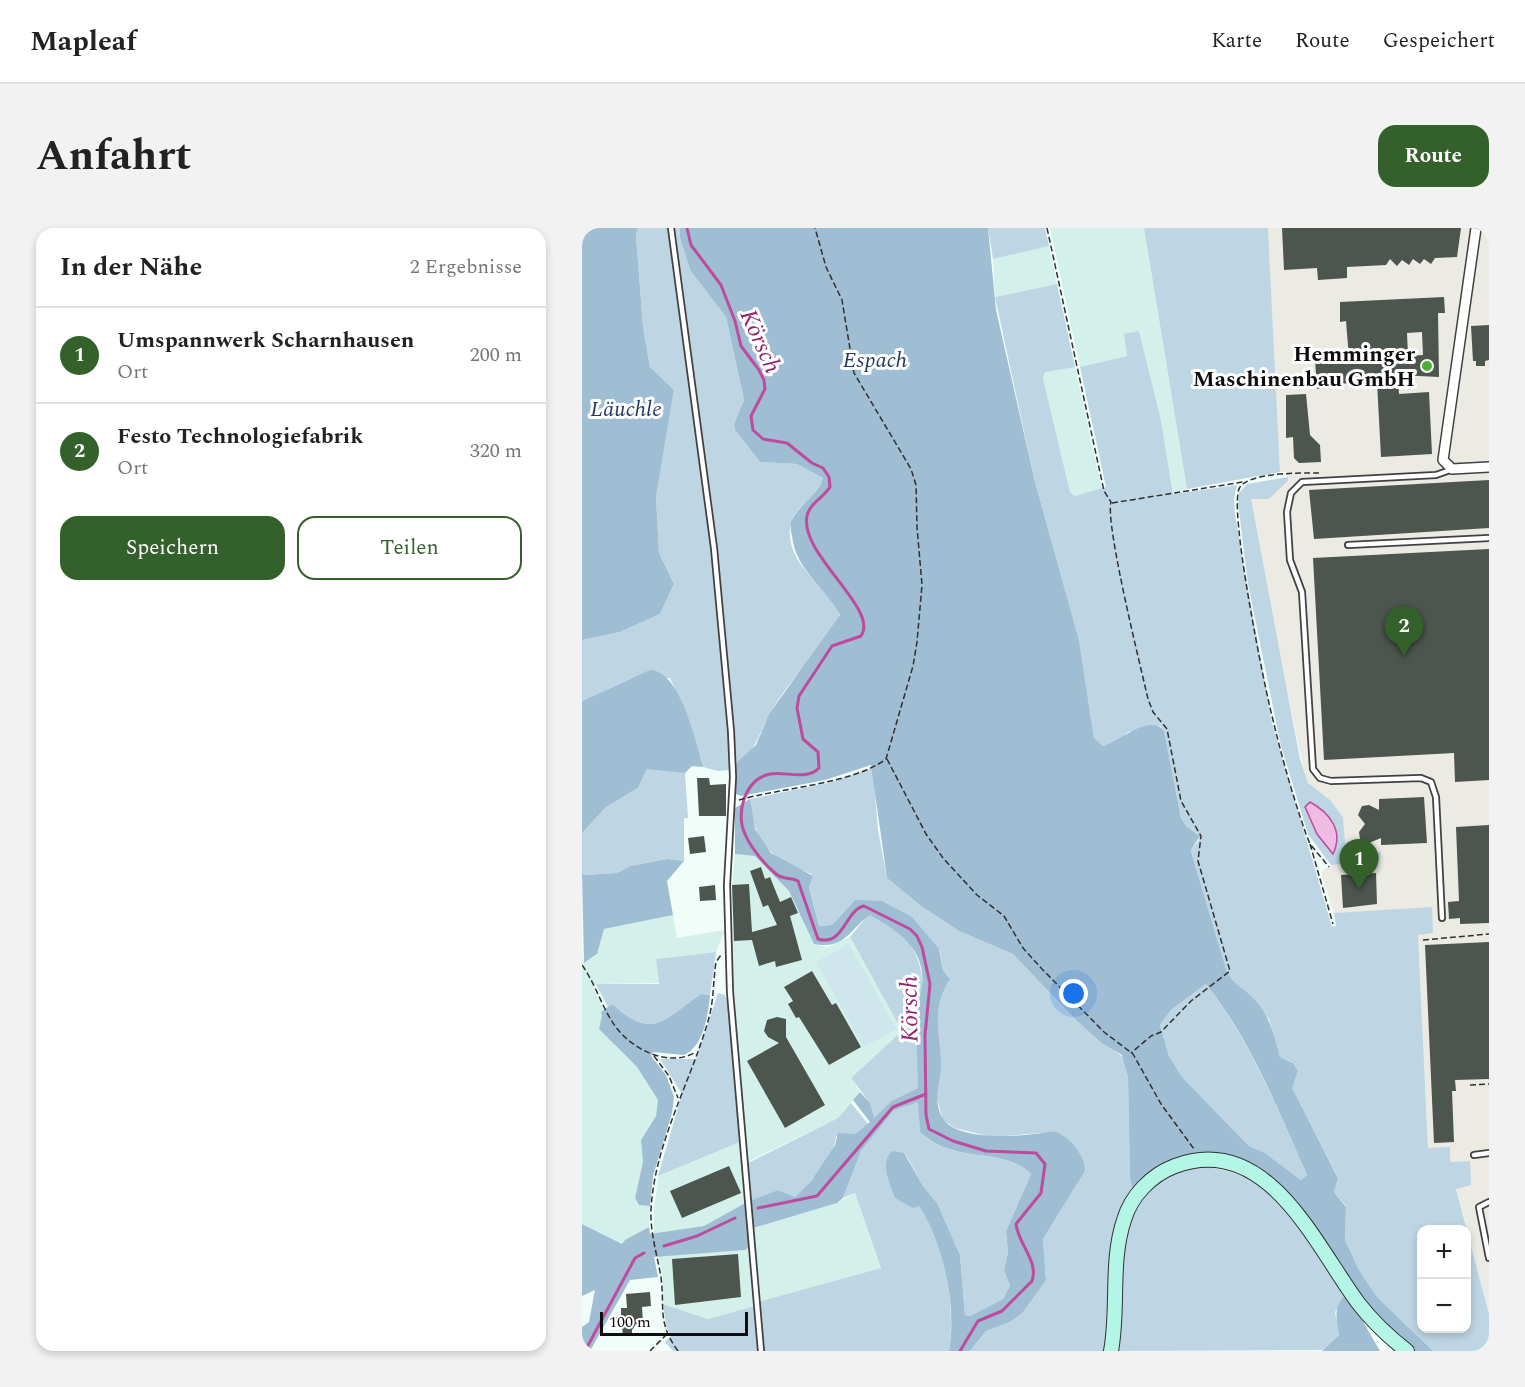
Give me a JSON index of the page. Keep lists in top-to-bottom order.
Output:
{
  "water": ["Körsch"],
  "parks": ["Espach", "Läuchle"],
  "places": ["Hemminger Maschinenbau GmbH"],
  "scale_bar": "100 m",
  "page": {
    "header": "Mapleaf",
    "nav": ["Karte", "Route", "Gespeichert"],
    "title": "Anfahrt",
    "buttons": [
      "Route",
      ["Speichern", "Teilen"]
    ],
    "heading": ["In der Nähe", "2 Ergebnisse"],
    "list": [
      {
        "mark": "1",
        "name": "Umspannwerk Scharnhausen",
        "note": "Ort",
        "value": "200 m"
      },
      {
        "mark": "2",
        "name": "Festo Technologiefabrik",
        "note": "Ort",
        "value": "320 m"
      }
    ],
    "pins": ["2", "1"],
    "map_buttons": ["+", "−"],
    "scale": "100 m"
  }
}
